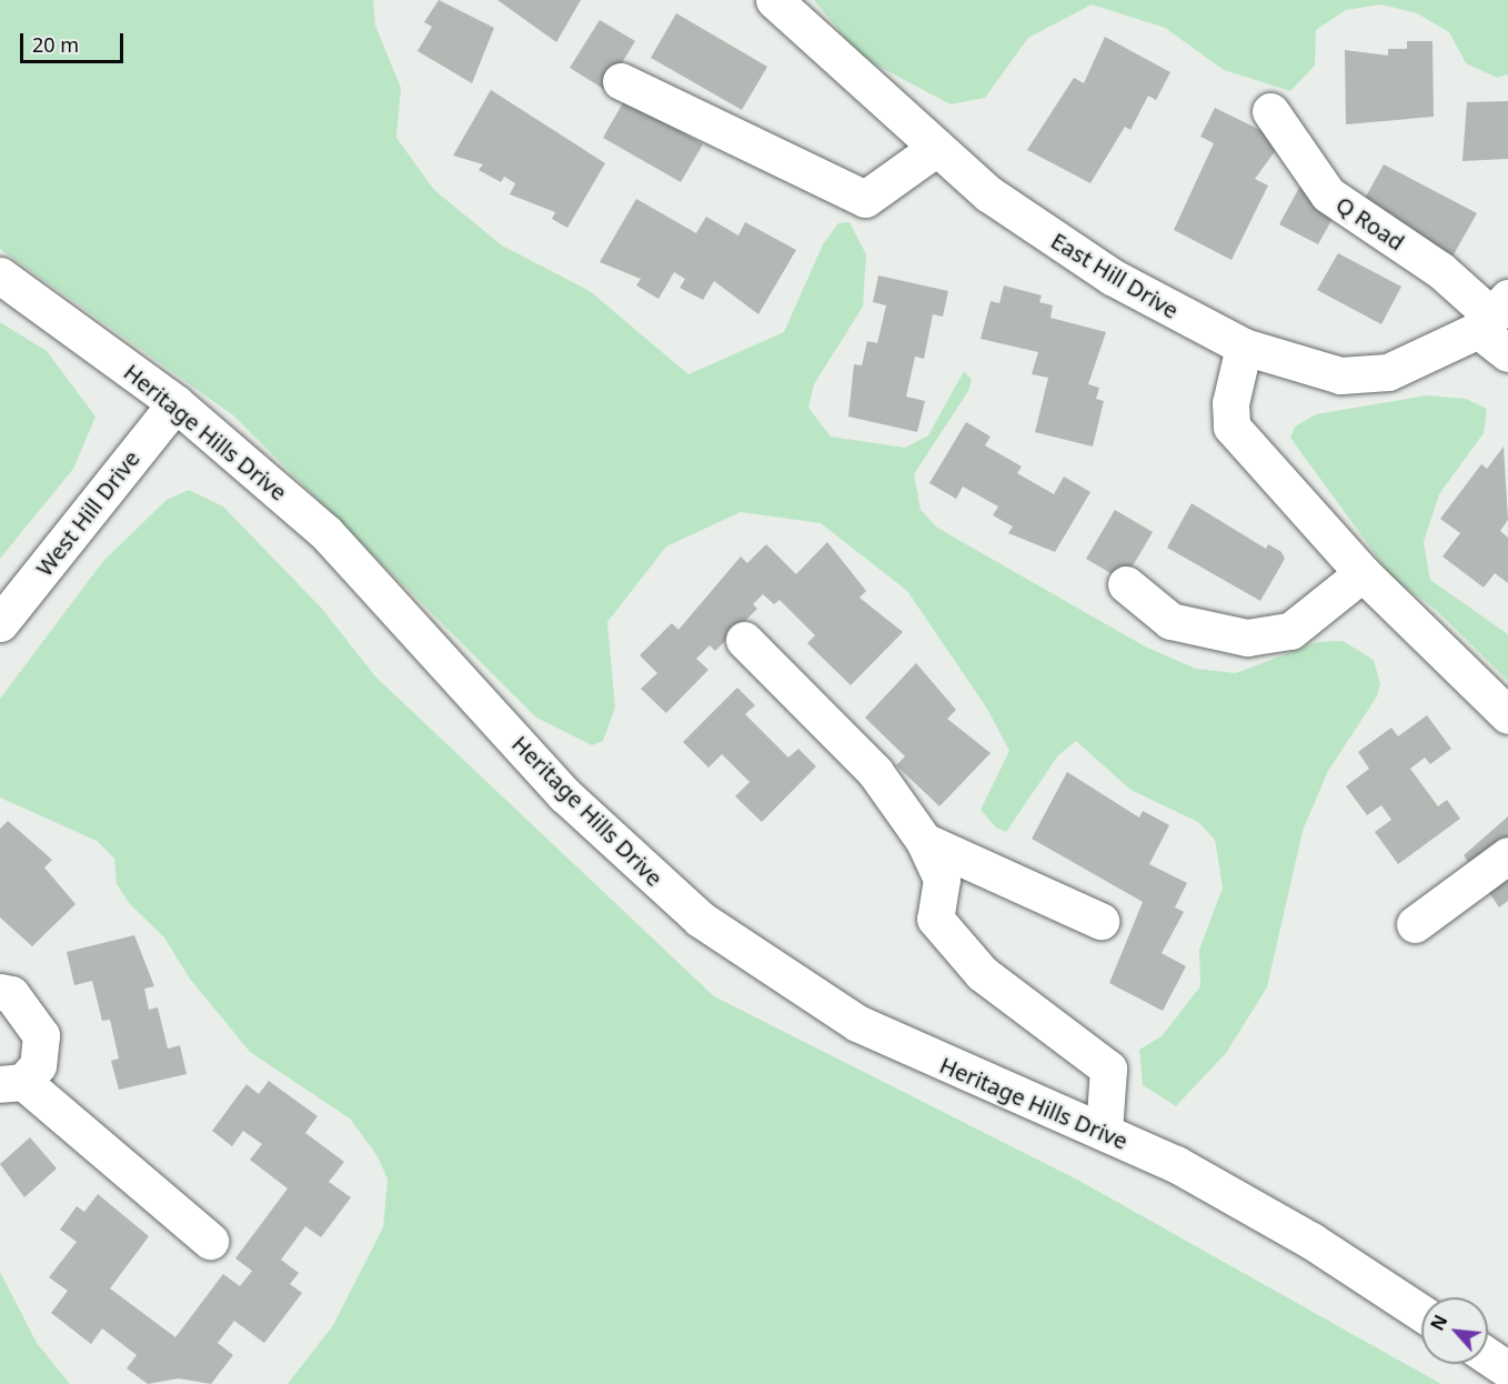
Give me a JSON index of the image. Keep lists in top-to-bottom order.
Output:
{
  "streets": {
    "street": [
      "Q Road",
      "East Hill Drive",
      "Heritage Hills Drive",
      "West Hill Drive"
    ]
  },
  "crossings": [
    ["Q Road", "East Hill Drive"],
    ["Heritage Hills Drive", "West Hill Drive"]
  ],
  "scale_bar": "20 m",
  "north": "top left"
}
